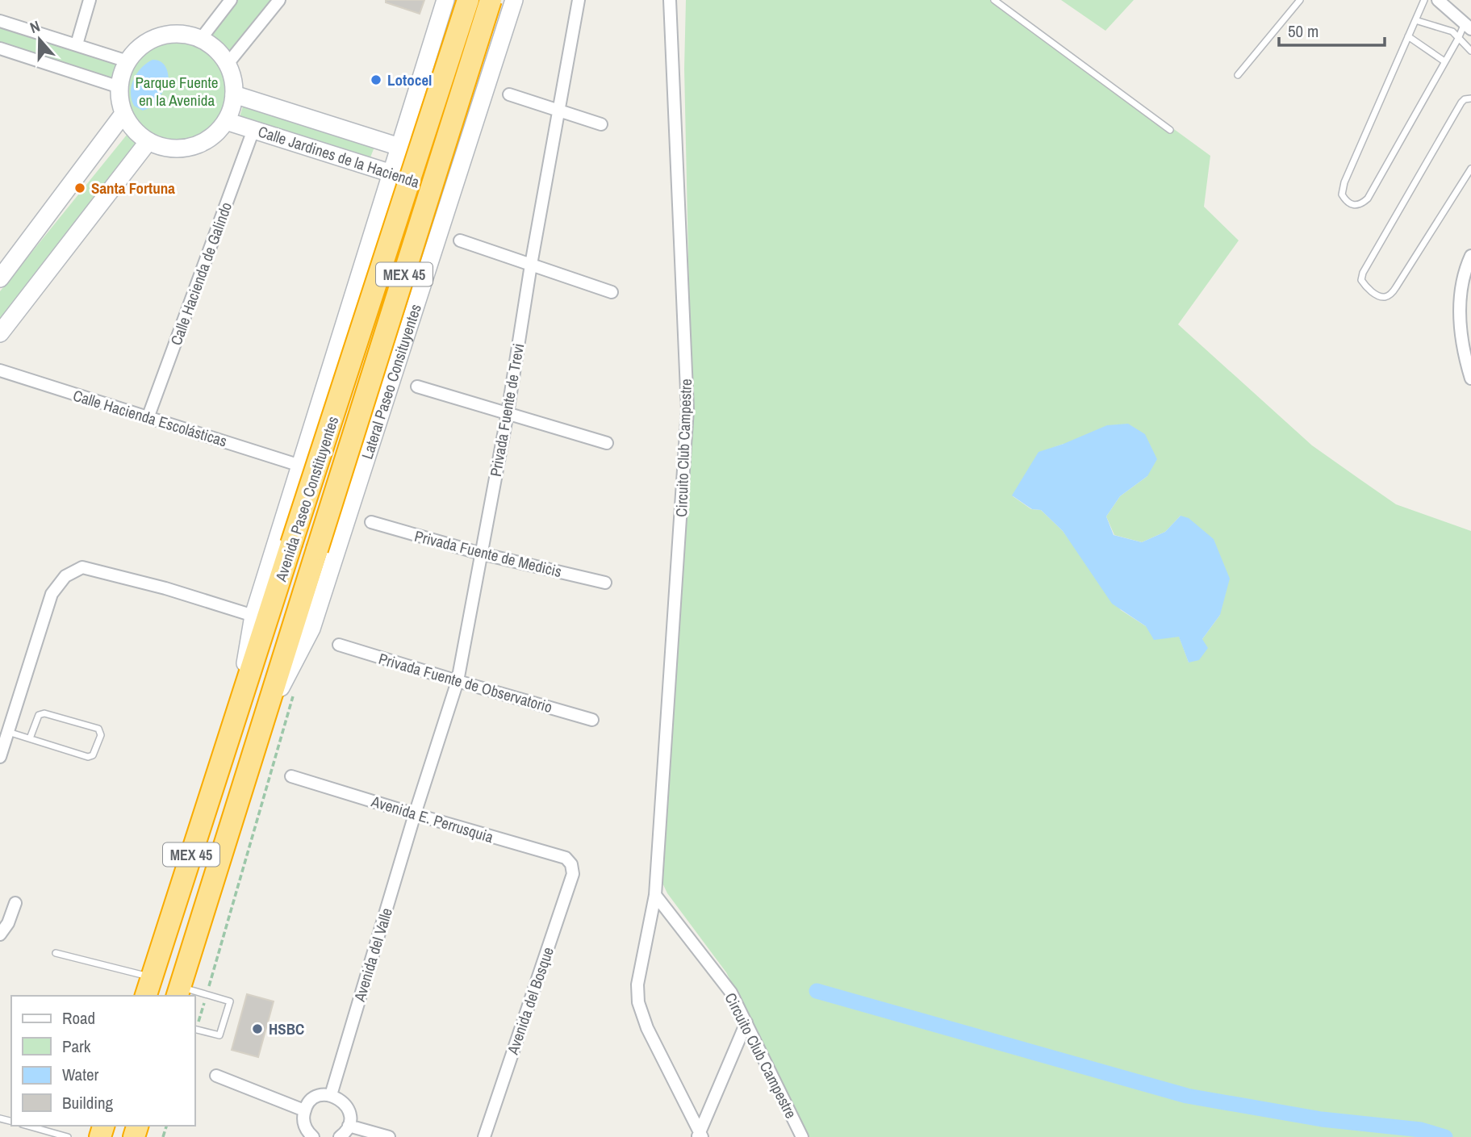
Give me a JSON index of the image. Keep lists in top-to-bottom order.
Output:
{
  "streets": {
    "highway": ["MEX 45", "Avenida Paseo Constituyentes"],
    "main road": ["Calle Jardines de la Hacienda", "Lateral Paseo Consituyentes"],
    "street": [
      "Calle Hacienda de Galindo",
      "Privada Fuente de Trevi",
      "Calle Hacienda Escolásticas",
      "Circuito Club Campestre",
      "Privada Fuente de Medicis",
      "Privada Fuente de Observatorio",
      "Avenida E. Perrusquia",
      "Avenida del Valle",
      "Avenida del Bosque"
    ]
  },
  "crossings": [
    ["Calle Jardines de la Hacienda", "Calle Hacienda de Galindo"],
    ["Calle Jardines de la Hacienda", "Lateral Paseo Consituyentes"],
    ["Calle Hacienda de Galindo", "Calle Hacienda Escolásticas"],
    ["Lateral Paseo Consituyentes", "Avenida Paseo Constituyentes"],
    ["Privada Fuente de Trevi", "Privada Fuente de Medicis"],
    ["Privada Fuente de Trevi", "Privada Fuente de Observatorio"],
    ["Privada Fuente de Trevi", "Avenida E. Perrusquia"],
    ["Privada Fuente de Trevi", "Avenida del Valle"],
    ["Avenida E. Perrusquia", "Avenida del Valle"],
    ["Avenida E. Perrusquia", "Avenida del Bosque"]
  ],
  "parks": ["Parque Fuente en la Avenida"],
  "places": ["Lotocel", "Santa Fortuna", "HSBC"],
  "legend": [
    "Road",
    "Park",
    "Water",
    "Building"
  ],
  "scale_bar": "50 m",
  "north": "top"
}
